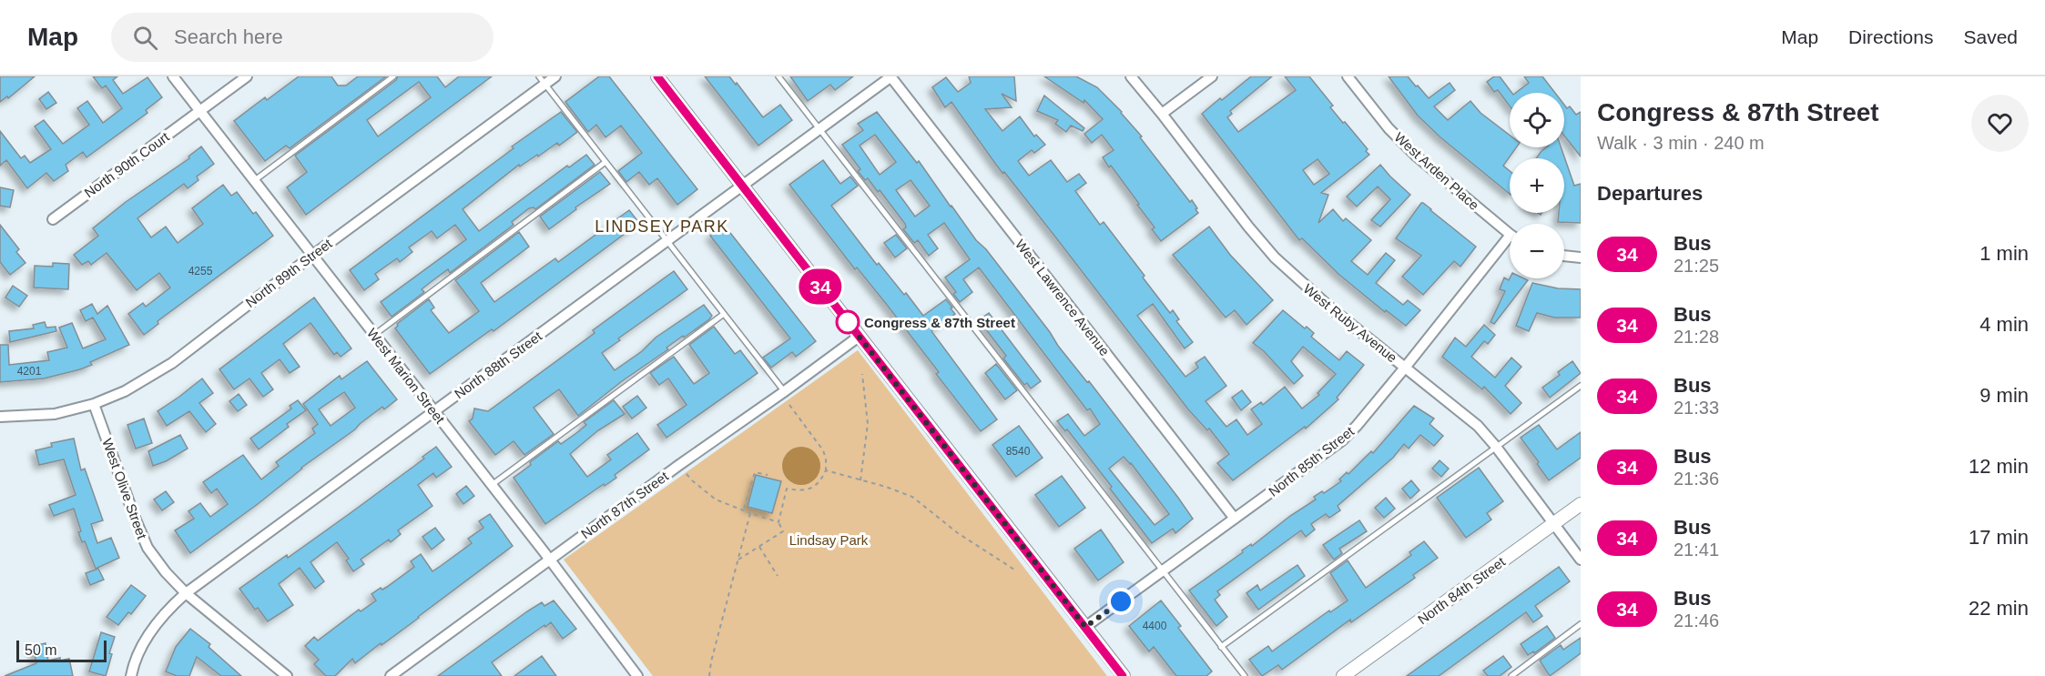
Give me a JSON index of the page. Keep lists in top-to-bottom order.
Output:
{
  "streets": {
    "street": [
      "North 90th Court",
      "West Arden Place",
      "North 89th Street",
      "West Lawrence Avenue",
      "West Ruby Avenue",
      "North 88th Street",
      "West Marion Street",
      "North 85th Street",
      "West Olive Street",
      "North 87th Street",
      "North 84th Street"
    ]
  },
  "crossings": [
    ["North 90th Court", "West Marion Street"],
    ["North 89th Street", "West Marion Street"],
    ["North 89th Street", "West Olive Street"],
    ["West Lawrence Avenue", "North 88th Street"],
    ["West Lawrence Avenue", "North 85th Street"],
    ["West Ruby Avenue", "North 85th Street"],
    ["West Ruby Avenue", "North 84th Street"],
    ["North 88th Street", "West Marion Street"],
    ["North 88th Street", "West Olive Street"],
    ["West Marion Street", "North 87th Street"]
  ],
  "districts": ["LINDSEY PARK"],
  "parks": ["Lindsay Park"],
  "places": ["Congress & 87th Street"],
  "lines": ["bus line 34"],
  "house_numbers": [
    "4255",
    "4201",
    "8540",
    "4400"
  ],
  "scale_bar": "50 m",
  "page": {
    "header": "Map",
    "search": "Search here",
    "nav": ["Map", "Directions", "Saved"],
    "on_map": "34",
    "heading": [
      ["Congress & 87th Street", "Walk · 3 min · 240 m"],
      "Departures"
    ],
    "map_buttons": ["+", "−"],
    "list": [
      {
        "mark": "34",
        "name": "Bus",
        "note": "21:25",
        "value": "1 min"
      },
      {
        "mark": "34",
        "name": "Bus",
        "note": "21:28",
        "value": "4 min"
      },
      {
        "mark": "34",
        "name": "Bus",
        "note": "21:33",
        "value": "9 min"
      },
      {
        "mark": "34",
        "name": "Bus",
        "note": "21:36",
        "value": "12 min"
      },
      {
        "mark": "34",
        "name": "Bus",
        "note": "21:41",
        "value": "17 min"
      },
      {
        "mark": "34",
        "name": "Bus",
        "note": "21:46",
        "value": "22 min"
      }
    ],
    "scale": "50 m"
  }
}
